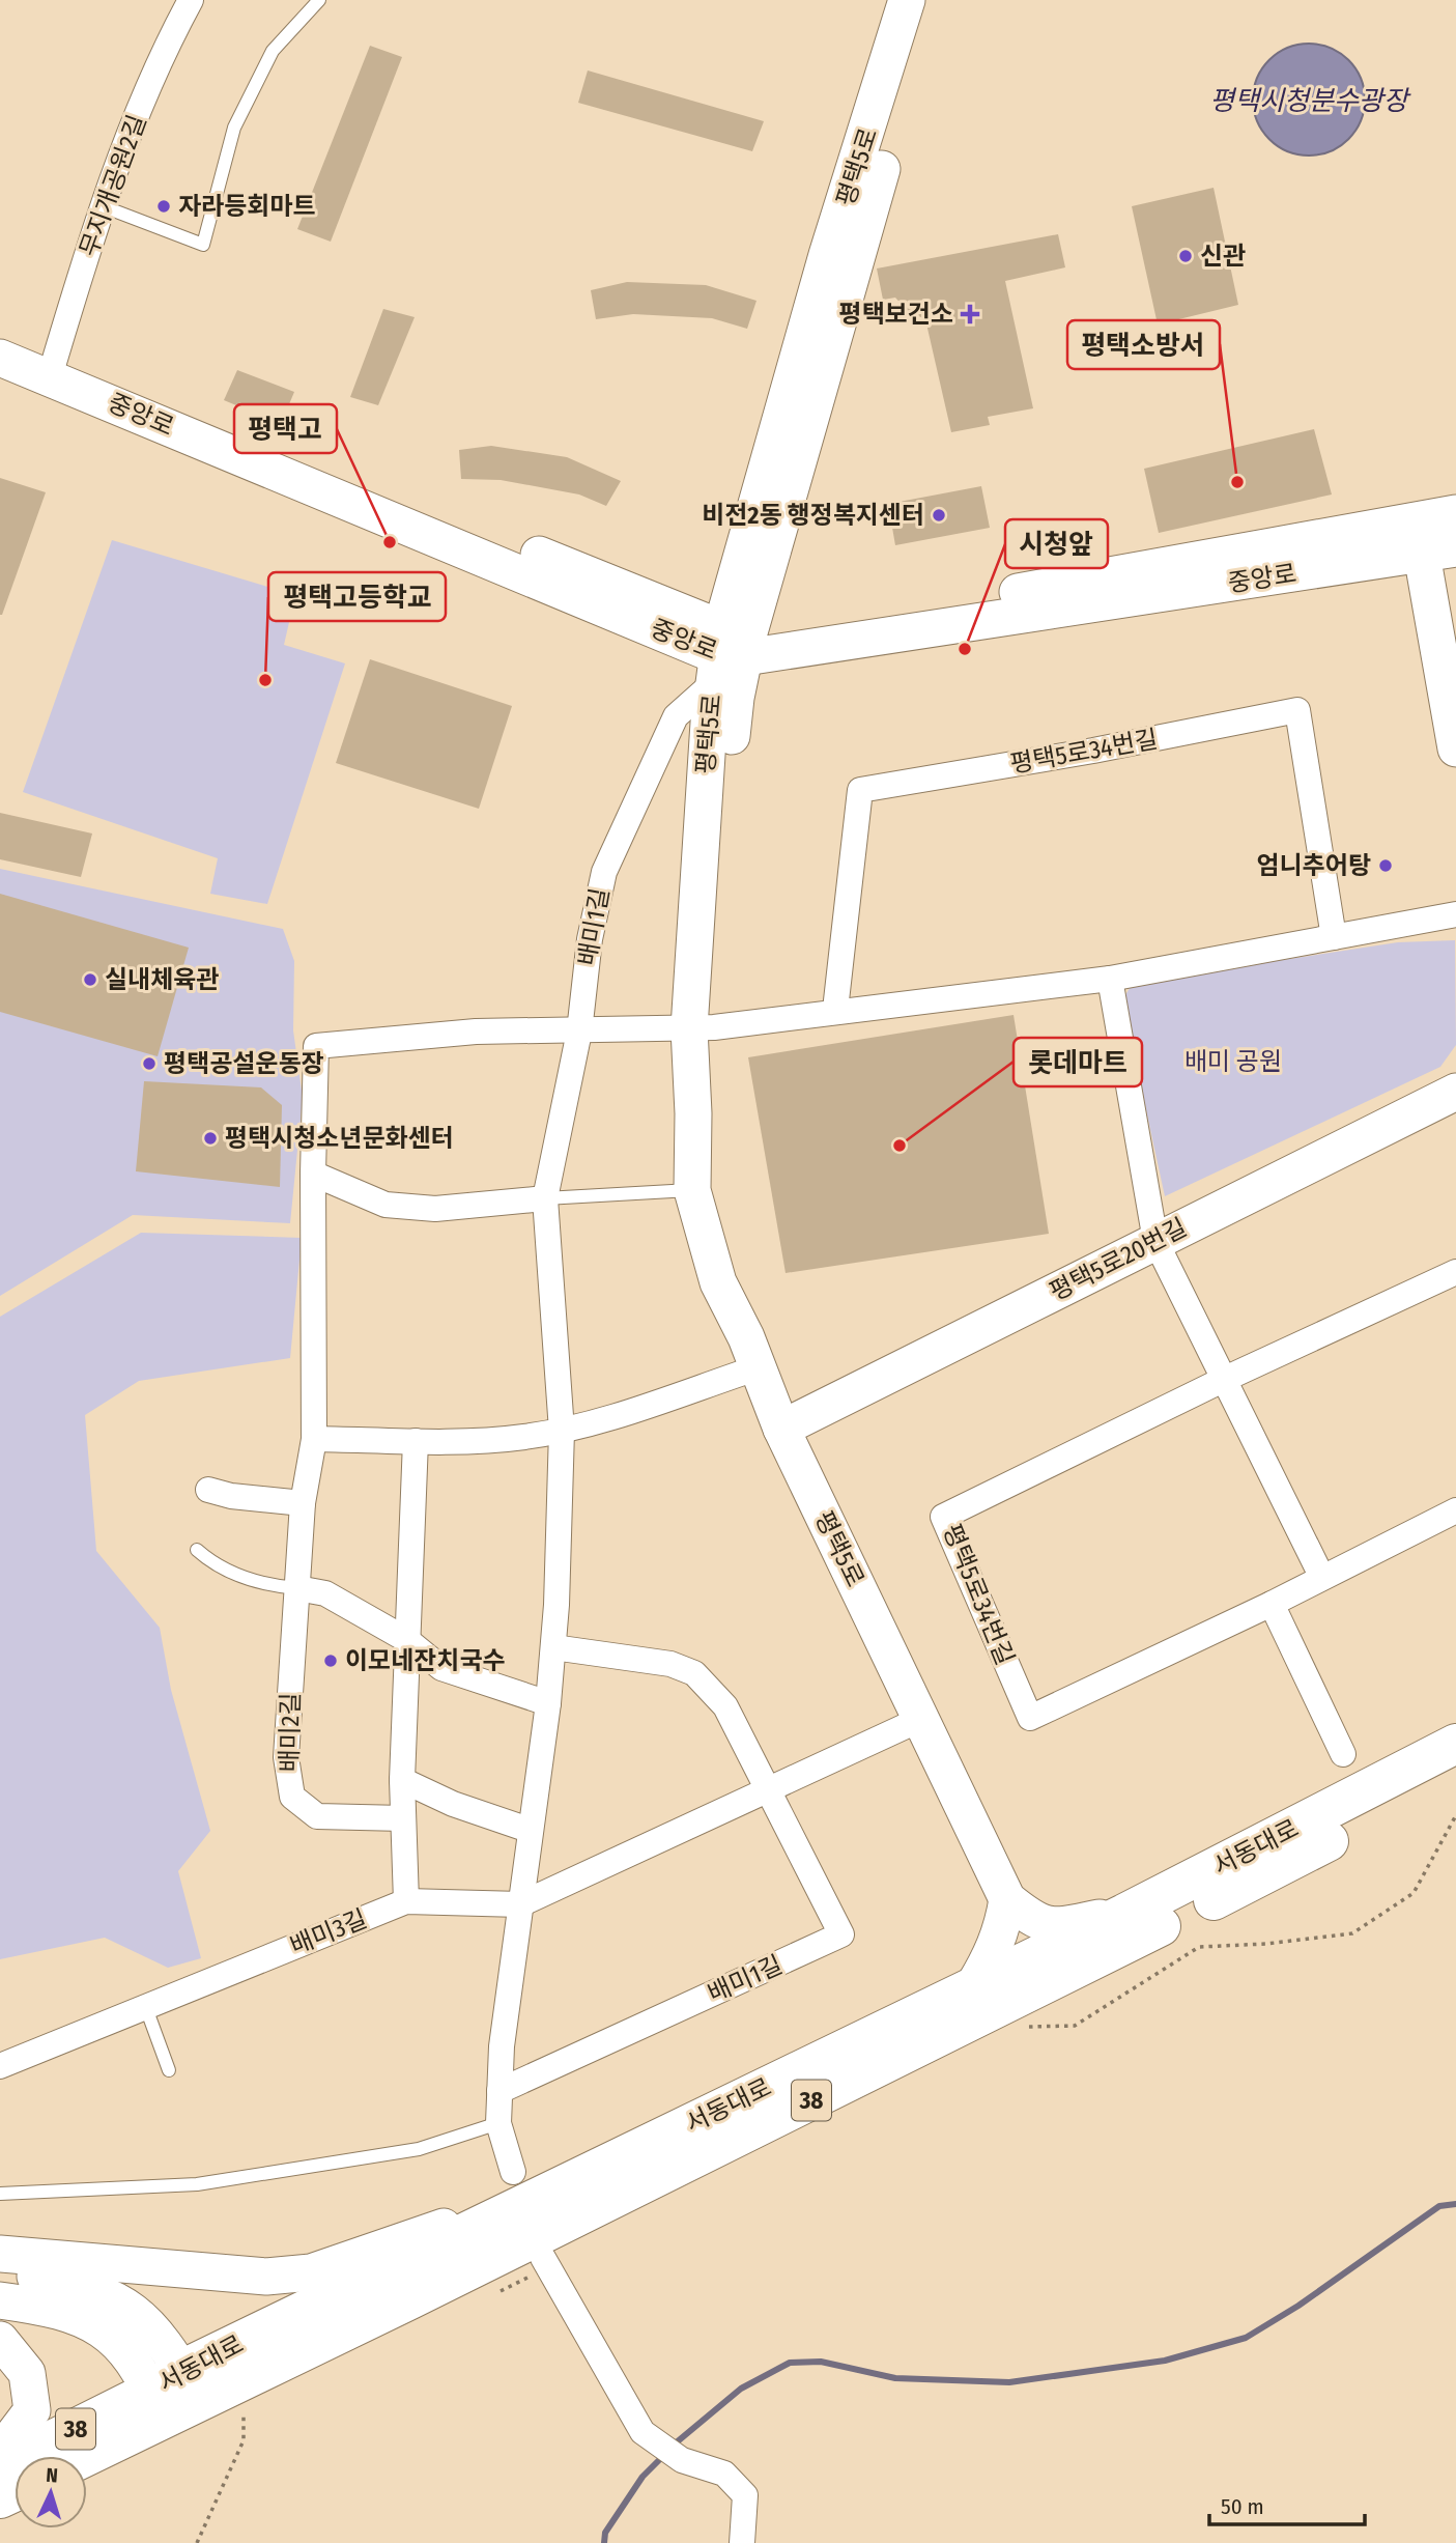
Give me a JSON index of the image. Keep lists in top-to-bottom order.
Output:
{
  "streets": {
    "main road": [
      "평택5로",
      "중앙로",
      "평택5로20번길",
      "서동대로",
      "38"
    ],
    "street": [
      "무지개공원2길",
      "평택5로34번길",
      "배미1길",
      "배미2길",
      "배미3길"
    ]
  },
  "crossings": [
    ["평택5로", "중앙로"],
    ["평택5로", "배미1길"],
    ["평택5로", "평택5로20번길"],
    ["무지개공원2길", "중앙로"],
    ["중앙로", "배미1길"],
    ["배미1길", "배미2길"],
    ["배미1길", "배미3길"]
  ],
  "water": ["평택시청분수광장"],
  "parks": ["배미 공원"],
  "places": {
    "other": [
      "자라등회마트",
      "신관",
      "평택소방서",
      "비전2동 행정복지센터",
      "평택고",
      "시청앞",
      "평택고등학교",
      "엄니추어탕",
      "실내체육관",
      "평택공설운동장",
      "평택시청소년문화센터",
      "롯데마트",
      "이모네잔치국수"
    ],
    "health": ["평택보건소"]
  },
  "scale_bar": "50 m",
  "north": "top"
}
